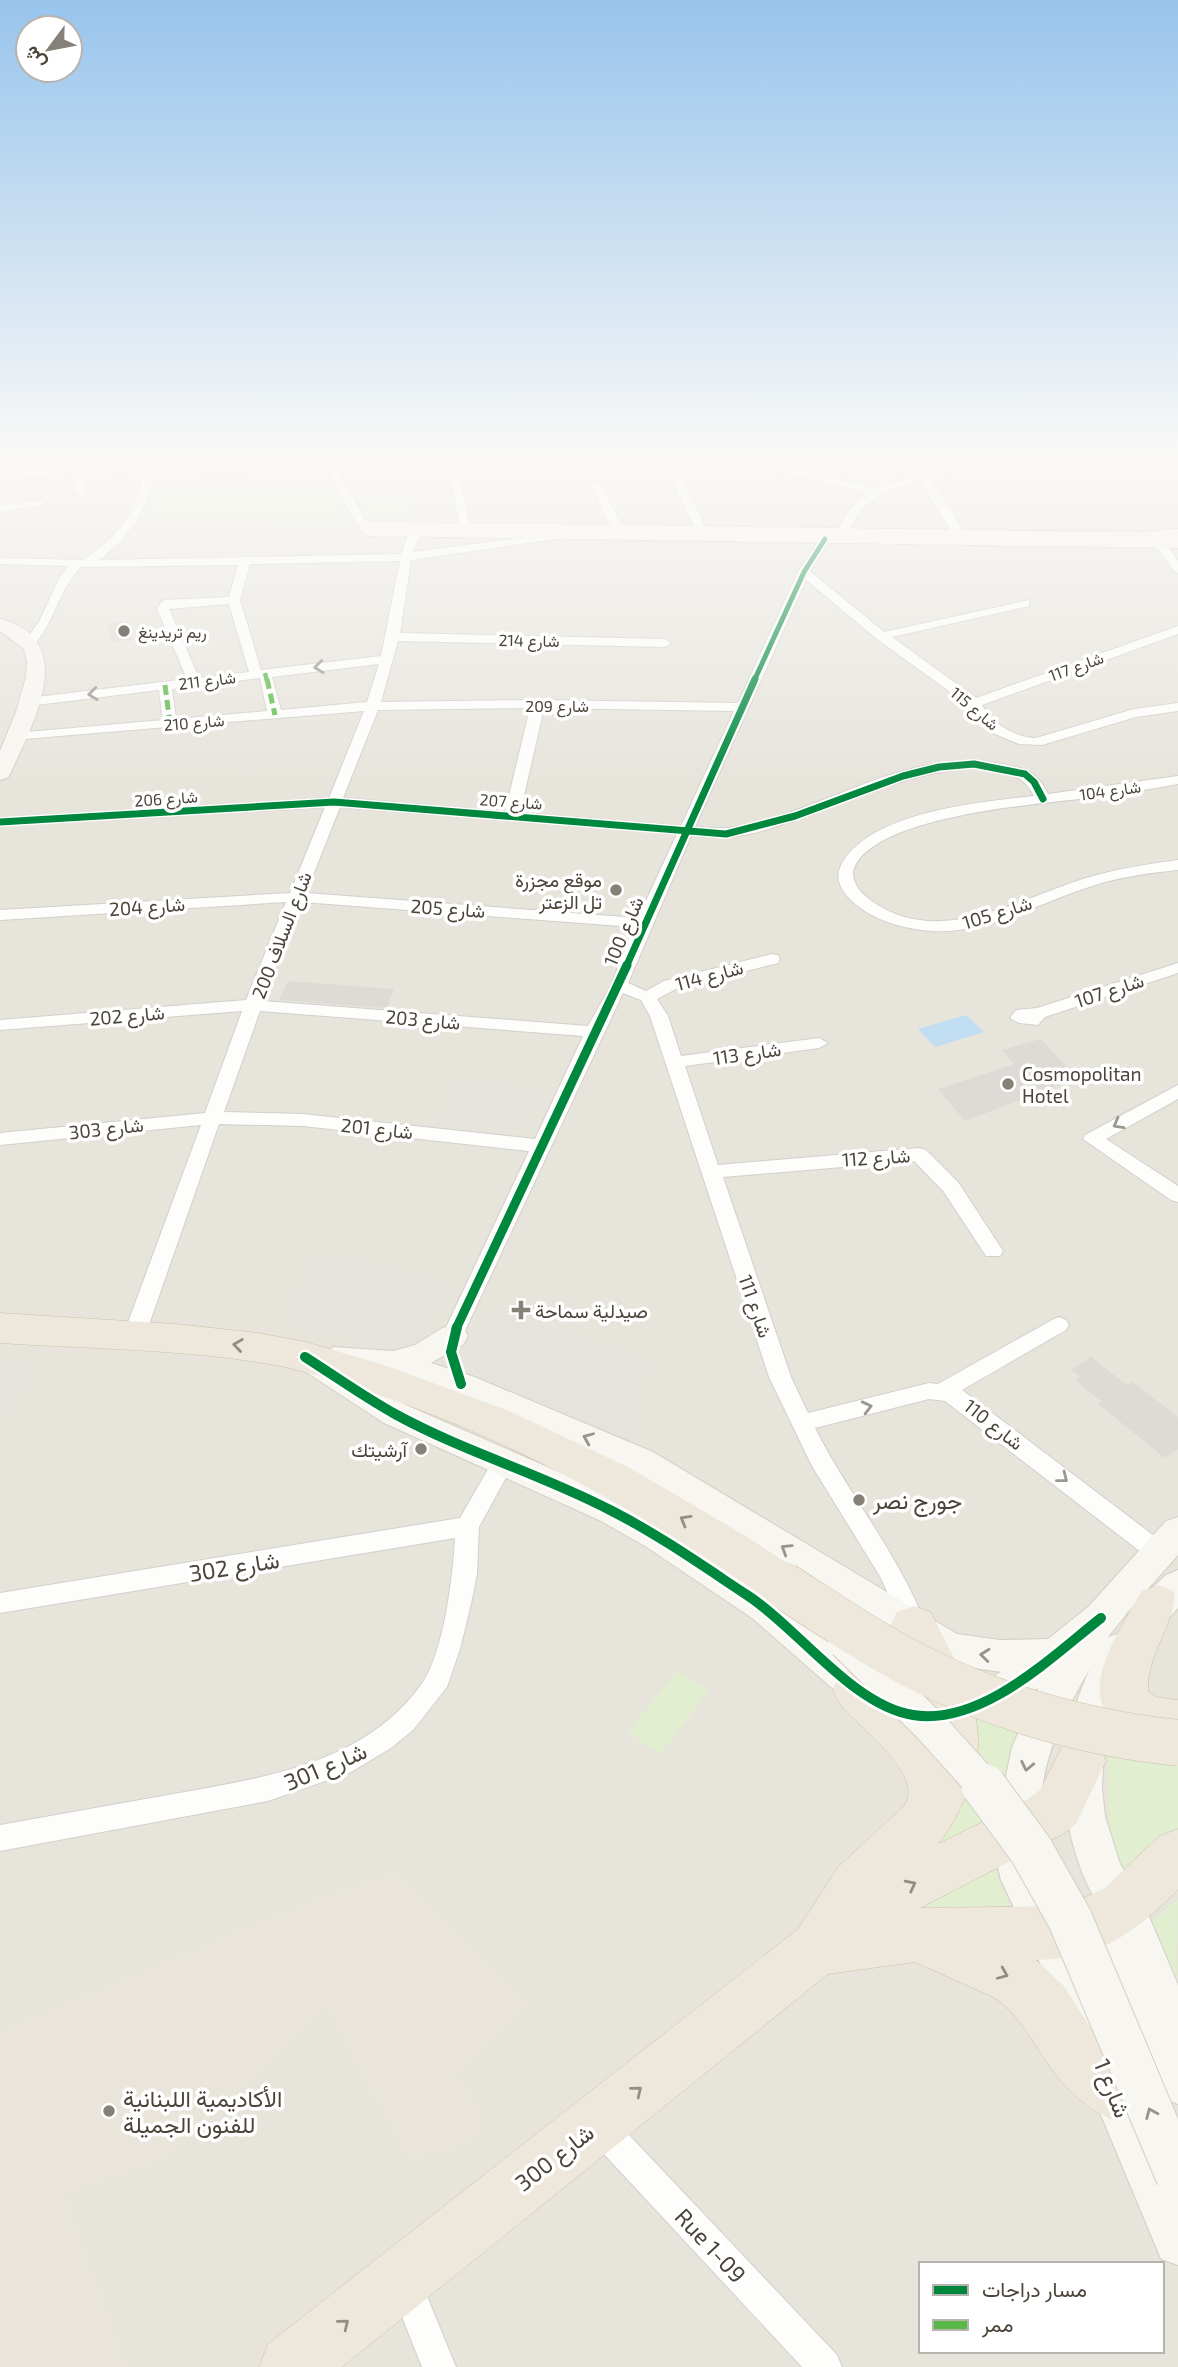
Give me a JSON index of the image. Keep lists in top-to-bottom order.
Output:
{
  "streets": {
    "highway": ["شارع 300"],
    "street": [
      "شارع 214",
      "شارع 117",
      "شارع 211",
      "شارع 209",
      "شارع 115",
      "شارع 210",
      "شارع 104",
      "شارع 206",
      "شارع 207",
      "شارع 204",
      "شارع 205",
      "شارع 105",
      "شارع 100",
      "200 شارع السلاف",
      "شارع 114",
      "شارع 107",
      "شارع 202",
      "شارع 203",
      "شارع 113",
      "شارع 303",
      "شارع 201",
      "شارع 112",
      "شارع 111",
      "شارع 110",
      "شارع 302",
      "شارع 301",
      "شارع 1",
      "Rue 1-09"
    ]
  },
  "crossings": [
    ["شارع 214", "200 شارع السلاف"],
    ["شارع 117", "شارع 115"],
    ["شارع 211", "200 شارع السلاف"],
    ["شارع 209", "شارع 210"],
    ["شارع 209", "شارع 100"],
    ["شارع 209", "200 شارع السلاف"],
    ["شارع 115", "شارع 100"],
    ["شارع 210", "200 شارع السلاف"],
    ["شارع 104", "شارع 207"],
    ["شارع 104", "شارع 105"],
    ["شارع 206", "شارع 207"],
    ["شارع 206", "200 شارع السلاف"],
    ["شارع 207", "شارع 105"],
    ["شارع 207", "شارع 100"],
    ["شارع 207", "200 شارع السلاف"],
    ["شارع 204", "شارع 205"],
    ["شارع 204", "200 شارع السلاف"],
    ["شارع 205", "شارع 100"],
    ["شارع 205", "200 شارع السلاف"],
    ["شارع 100", "شارع 203"],
    ["شارع 100", "شارع 201"],
    ["200 شارع السلاف", "شارع 202"],
    ["200 شارع السلاف", "شارع 203"],
    ["200 شارع السلاف", "شارع 303"],
    ["200 شارع السلاف", "شارع 201"],
    ["شارع 114", "شارع 111"],
    ["شارع 202", "شارع 203"],
    ["شارع 113", "شارع 111"],
    ["شارع 303", "شارع 201"],
    ["شارع 112", "شارع 111"],
    ["شارع 111", "شارع 110"],
    ["شارع 302", "شارع 301"],
    ["شارع 300", "Rue 1-09"]
  ],
  "one_way": ["شارع 211", "شارع 110", "شارع 300"],
  "places": {
    "other": [
      "ريم تريدينغ",
      "موقع مجزرة تل الزعتر",
      "Cosmopolitan Hotel",
      "آرشيتك",
      "جورج نصر",
      "الأكاديمية اللبنانية للفنون الجميلة"
    ],
    "health": ["صيدلية سماحة"]
  },
  "legend": ["مسار دراجات", "ممر"],
  "north": "bottom left"
}
